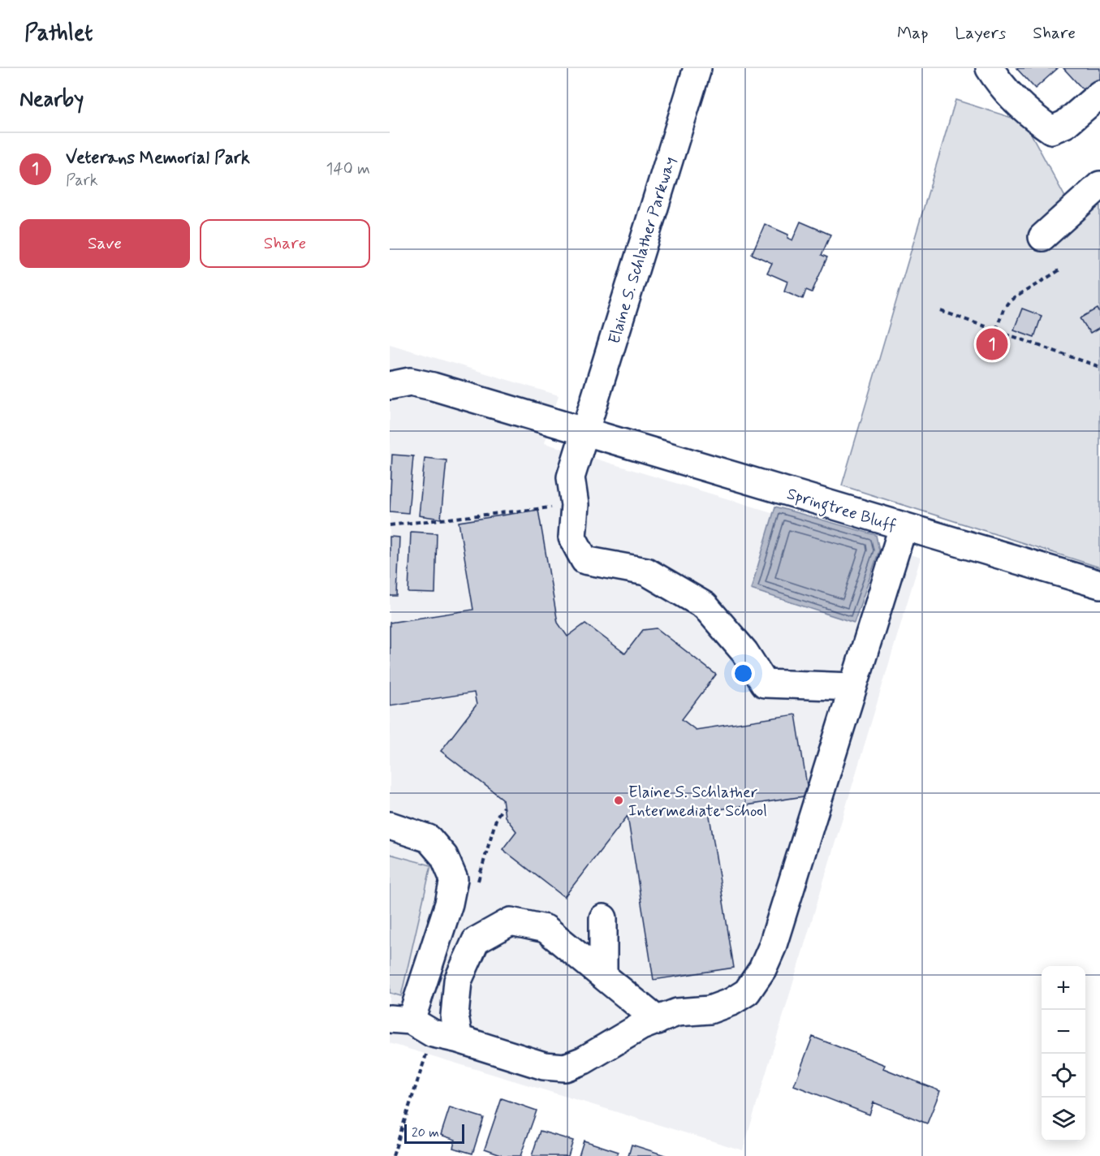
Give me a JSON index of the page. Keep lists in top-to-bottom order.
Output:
{
  "streets": {
    "street": ["Elaine S. Schlather Parkway", "Springtree Bluff"]
  },
  "crossings": [
    ["Elaine S. Schlather Parkway", "Springtree Bluff"]
  ],
  "places": ["Elaine S. Schlather Intermediate School"],
  "scale_bar": "20 m",
  "page": {
    "header": "Pathlet",
    "nav": ["Map", "Layers", "Share"],
    "heading": "Nearby",
    "list": [
      {
        "mark": "1",
        "name": "Veterans Memorial Park",
        "note": "Park",
        "value": "140 m"
      }
    ],
    "buttons": ["Save", "Share"],
    "pins": "1",
    "map_buttons": ["+", "−"],
    "scale": "20 m"
  }
}
